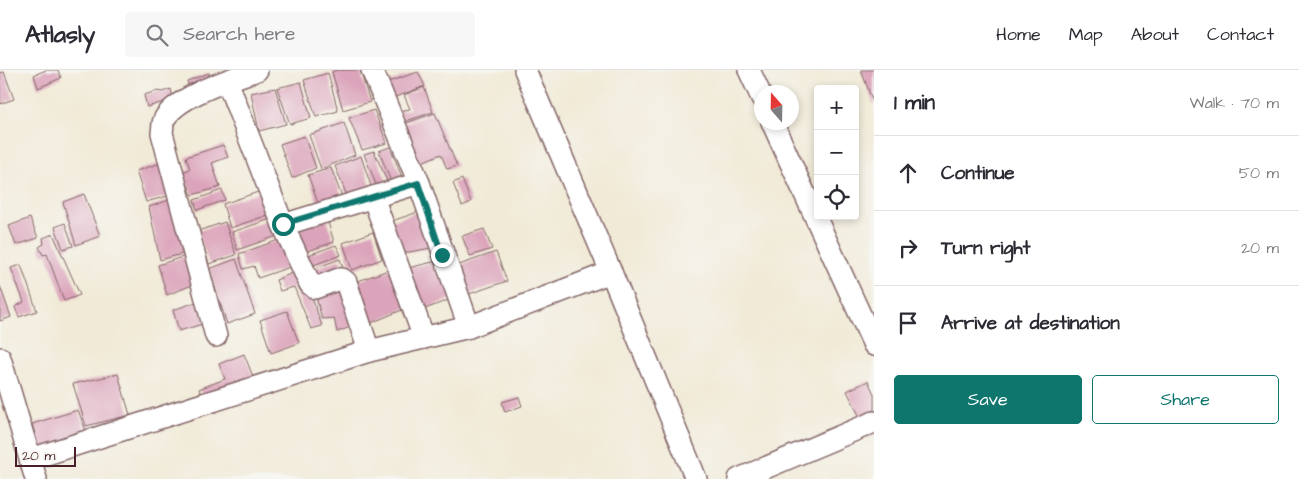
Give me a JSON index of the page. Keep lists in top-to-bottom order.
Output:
{
  "scale_bar": "20 m",
  "north": "top",
  "page": {
    "header": "Atlasly",
    "search": "Search here",
    "nav": [
      "Home",
      "Map",
      "About",
      "Contact"
    ],
    "heading": ["1 min", "Walk · 70 m"],
    "map_buttons": ["+", "−"],
    "list": [
      ["Continue", "50 m"],
      ["Turn right", "20 m"],
      "Arrive at destination"
    ],
    "buttons": ["Save", "Share"],
    "scale": "20 m"
  }
}
